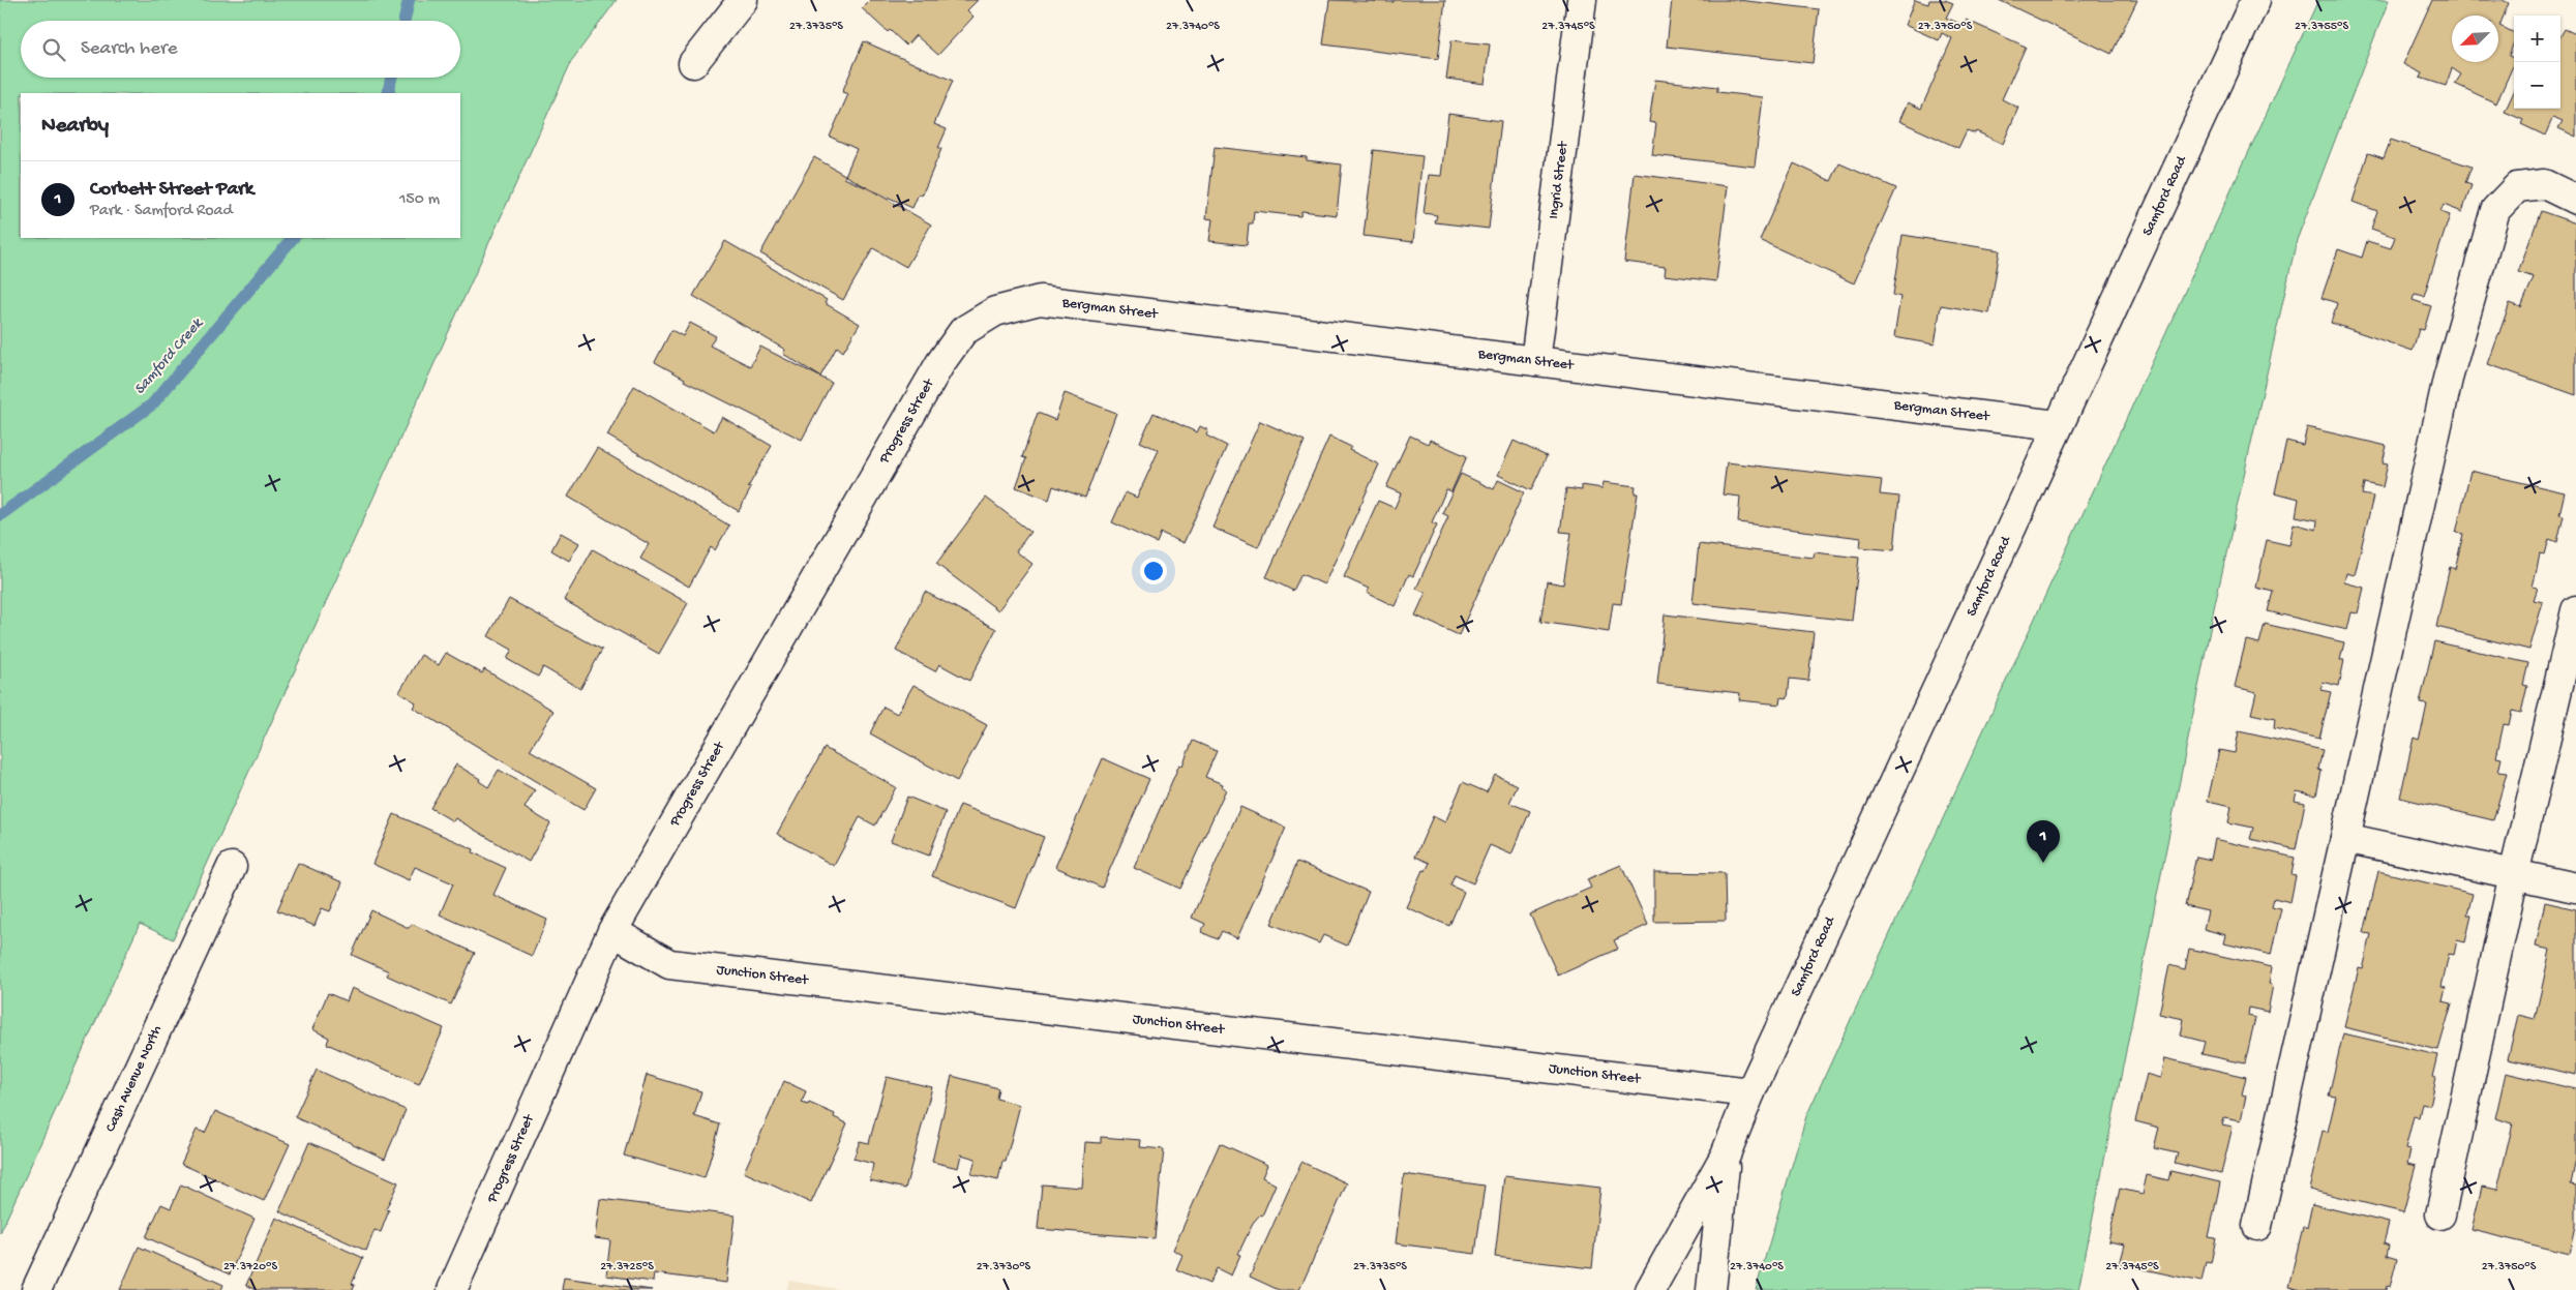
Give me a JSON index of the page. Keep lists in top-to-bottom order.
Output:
{
  "streets": {
    "street": [
      "Ingrid Street",
      "Samford Road",
      "Bergman Street",
      "Progress Street",
      "Junction Street",
      "Cash Avenue North"
    ]
  },
  "crossings": [
    ["Ingrid Street", "Bergman Street"],
    ["Samford Road", "Bergman Street"],
    ["Samford Road", "Junction Street"],
    ["Bergman Street", "Progress Street"],
    ["Progress Street", "Junction Street"]
  ],
  "water": ["Samford Creek"],
  "north": "bottom left",
  "page": {
    "map_buttons": ["+", "−"],
    "search": "Search here",
    "heading": "Nearby",
    "list": [
      {
        "mark": "1",
        "name": "Corbett Street Park",
        "note": "Park · Samford Road",
        "value": "150 m"
      }
    ],
    "pins": "1"
  },
  "coordinates": [
    "27.3735°S",
    "27.3740°S",
    "27.3745°S",
    "27.3750°S",
    "27.3755°S",
    "27.3720°S",
    "27.3725°S",
    "27.3730°S"
  ]
}
